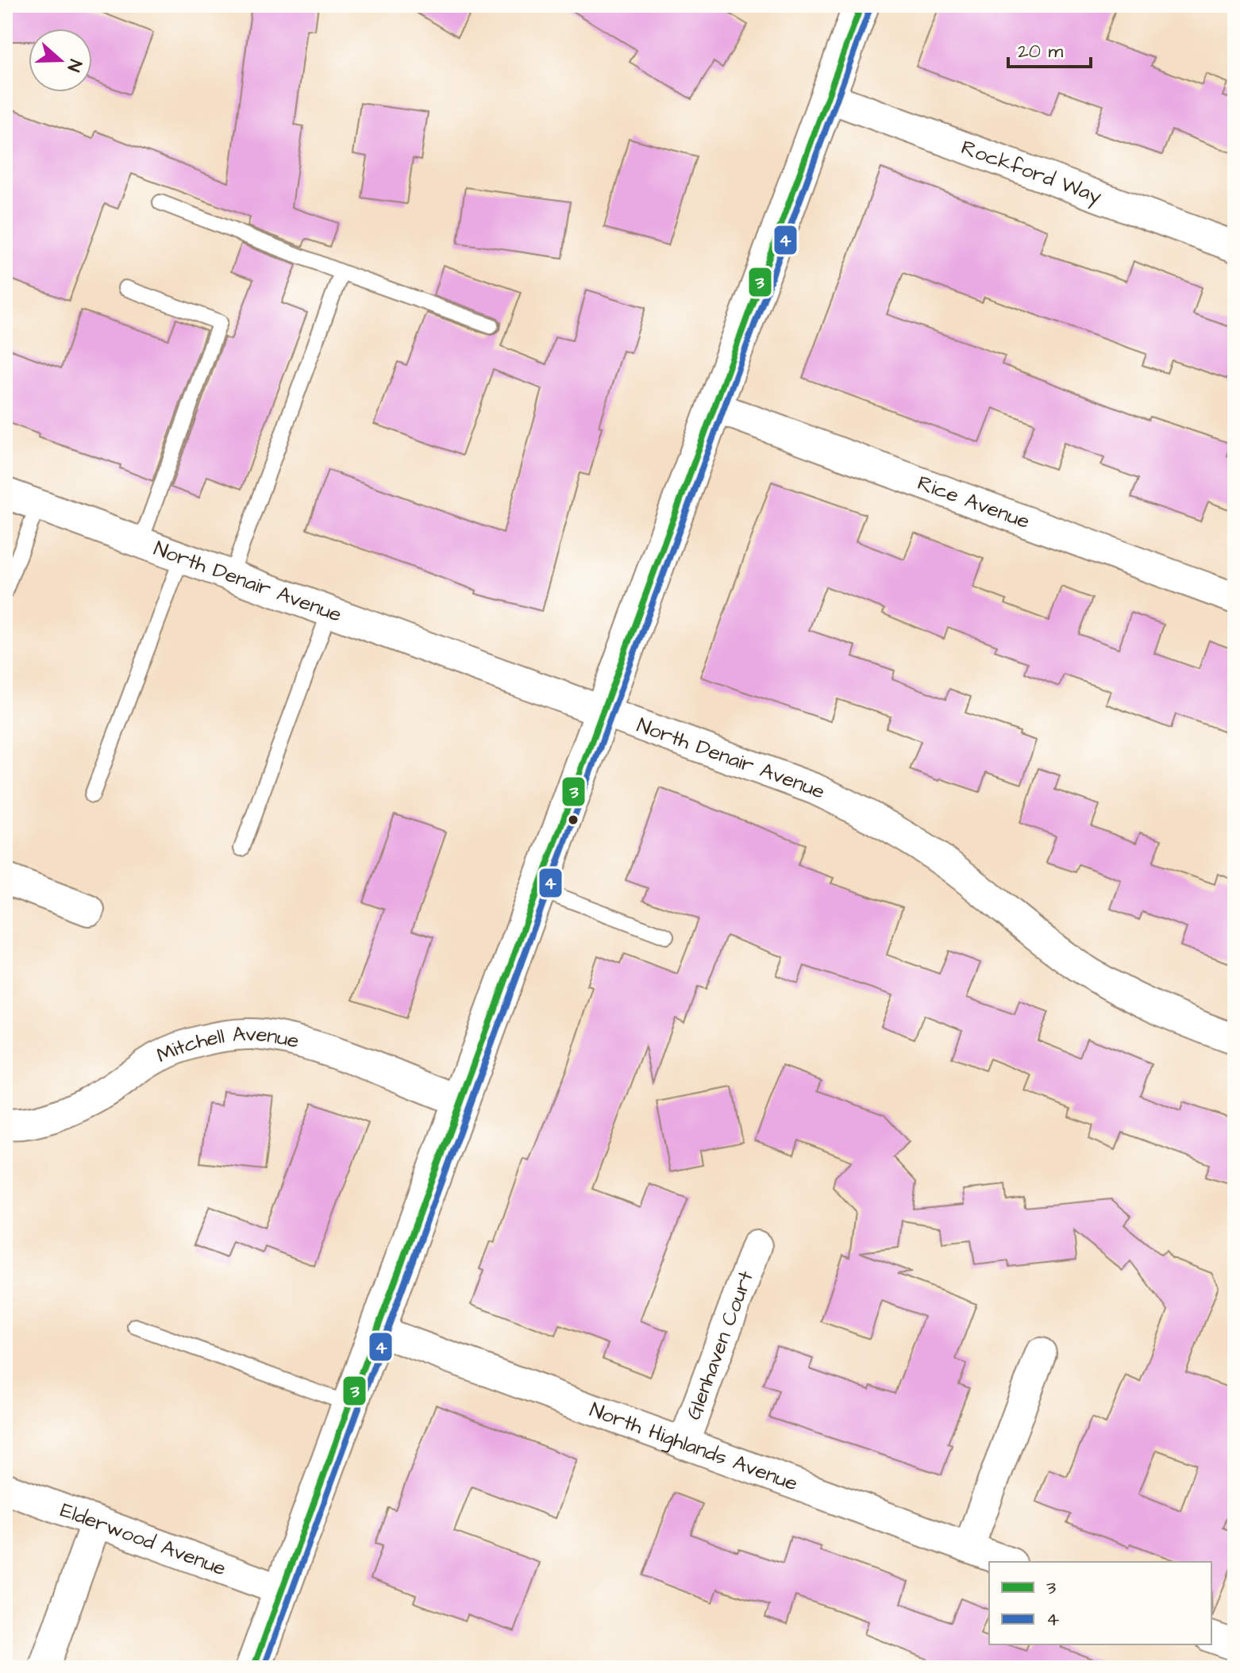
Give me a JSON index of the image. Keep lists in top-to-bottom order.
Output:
{
  "streets": {
    "street": [
      "Rockford Way",
      "Rice Avenue",
      "North Denair Avenue",
      "Mitchell Avenue",
      "Glenhaven Court",
      "North Highlands Avenue",
      "Elderwood Avenue"
    ]
  },
  "crossings": [
    ["Glenhaven Court", "North Highlands Avenue"]
  ],
  "lines": ["transit line 3", "transit line 4"],
  "legend": ["3", "4"],
  "scale_bar": "20 m",
  "north": "right"
}
